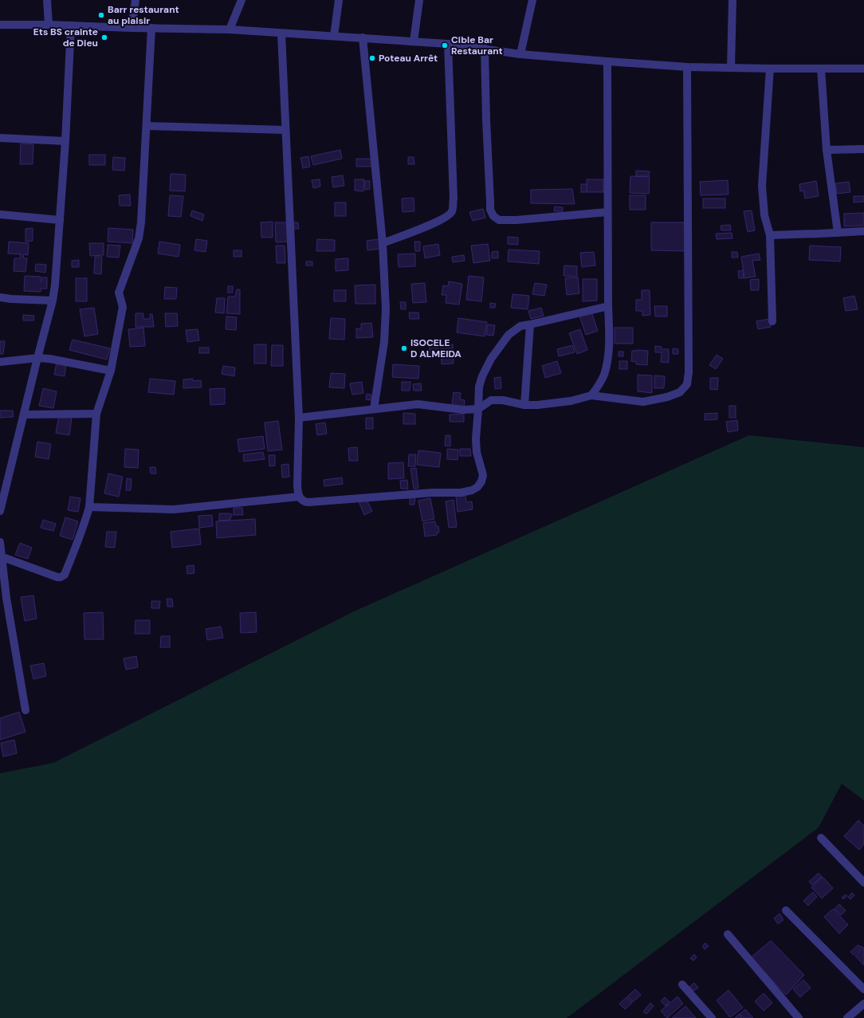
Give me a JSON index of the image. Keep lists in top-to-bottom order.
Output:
{
  "places": [
    "Barr restaurant au plaisir",
    "Ets BS crainte de Dieu",
    "Cible Bar Restaurant",
    "Poteau Arrêt",
    "ISOCELE D ALMEIDA"
  ]
}
